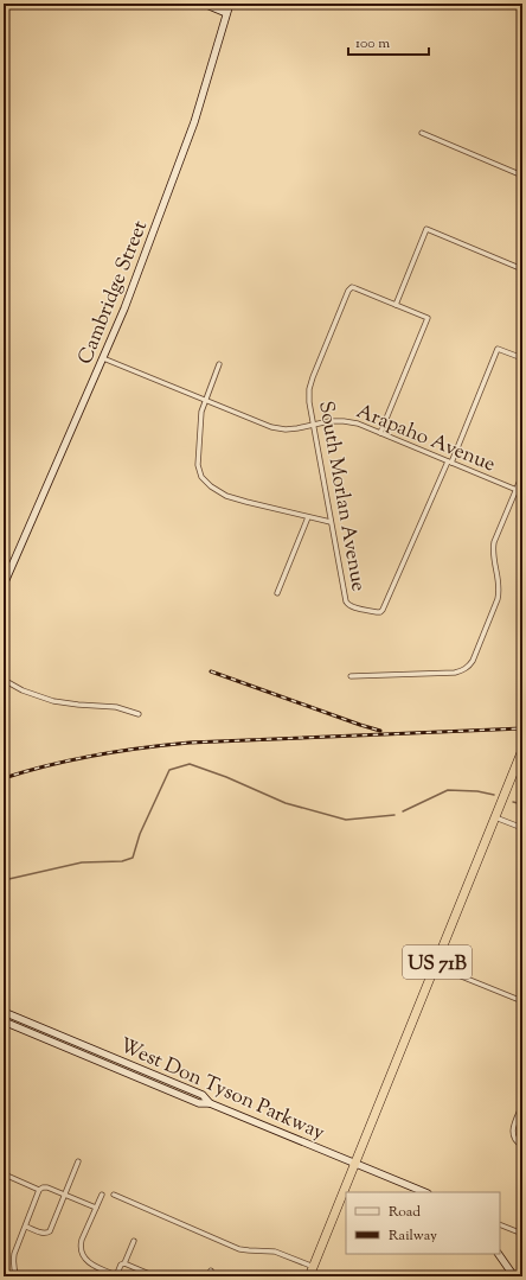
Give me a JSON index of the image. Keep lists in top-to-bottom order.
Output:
{
  "streets": {
    "highway": ["US 71B"],
    "main road": ["Cambridge Street", "West Don Tyson Parkway"],
    "street": ["Arapaho Avenue", "South Morlan Avenue"]
  },
  "crossings": [
    ["Cambridge Street", "Arapaho Avenue"],
    ["Arapaho Avenue", "South Morlan Avenue"],
    ["US 71B", "West Don Tyson Parkway"]
  ],
  "legend": ["Road", "Railway"],
  "scale_bar": "100 m"
}
